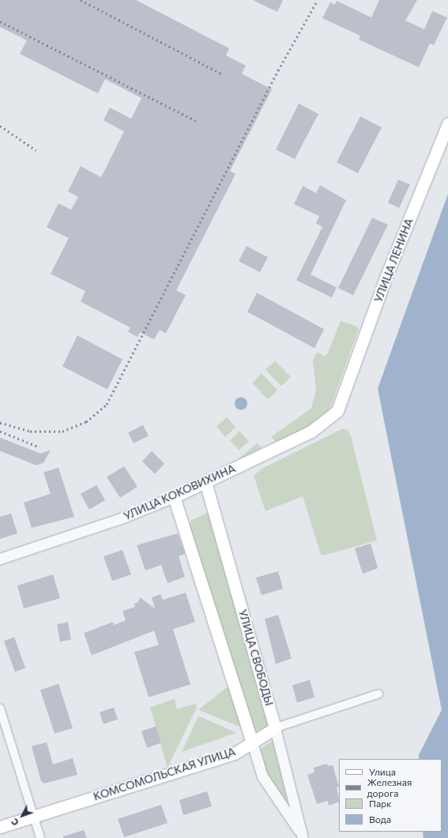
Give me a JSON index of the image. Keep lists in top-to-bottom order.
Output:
{
  "streets": {
    "main road": [
      "УЛИЦА ЛЕНИНА",
      "УЛИЦА КОКОВИХИНА",
      "УЛИЦА СВОБОДЫ",
      "КОМСОМОЛЬСКАЯ УЛИЦА"
    ]
  },
  "crossings": [
    ["УЛИЦА ЛЕНИНА", "УЛИЦА КОКОВИХИНА"],
    ["УЛИЦА КОКОВИХИНА", "УЛИЦА СВОБОДЫ"],
    ["УЛИЦА СВОБОДЫ", "КОМСОМОЛЬСКАЯ УЛИЦА"]
  ],
  "legend": [
    "Улица",
    "Железная дорога",
    "Парк",
    "Вода"
  ],
  "north": "bottom left"
}
